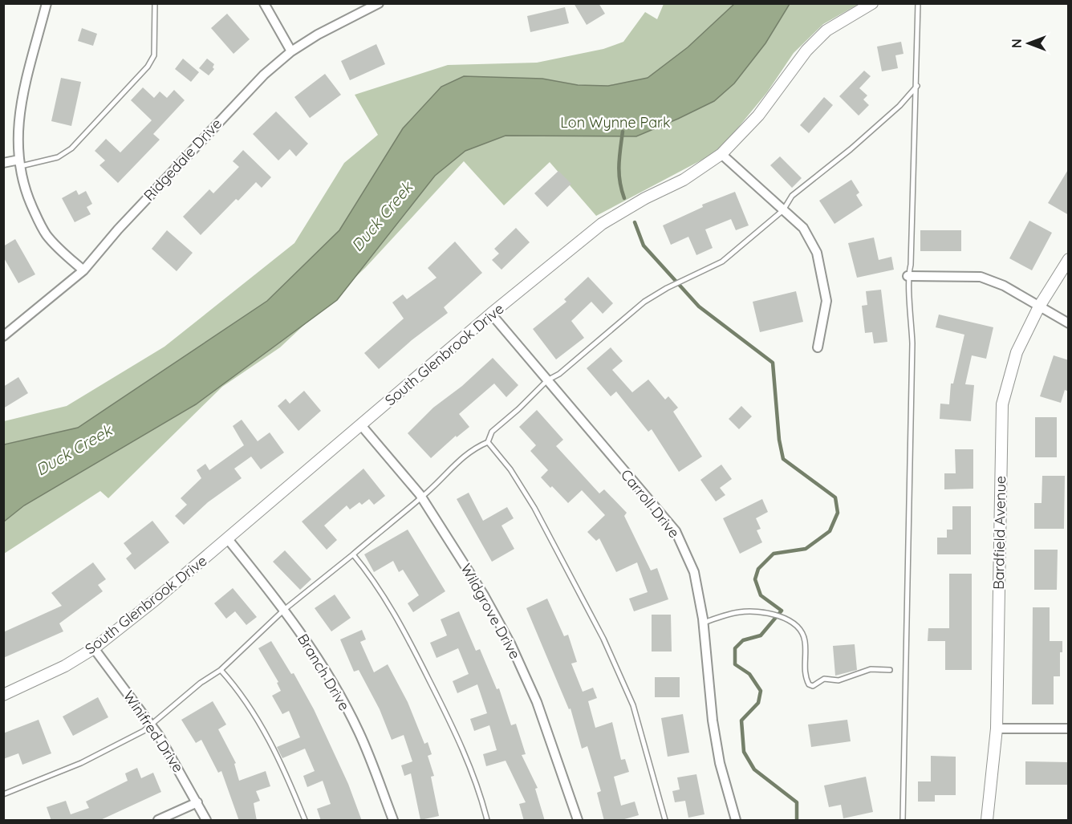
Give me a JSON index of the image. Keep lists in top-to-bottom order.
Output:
{
  "streets": {
    "street": [
      "Ridgedale Drive",
      "South Glenbrook Drive",
      "Carroll Drive",
      "Bardfield Avenue",
      "Wildgrove Drive",
      "Branch Drive",
      "Winifred Drive"
    ]
  },
  "crossings": [
    ["South Glenbrook Drive", "Carroll Drive"],
    ["South Glenbrook Drive", "Wildgrove Drive"],
    ["South Glenbrook Drive", "Branch Drive"],
    ["South Glenbrook Drive", "Winifred Drive"]
  ],
  "water": ["Duck Creek"],
  "parks": ["Lon Wynne Park"],
  "north": "left"
}
